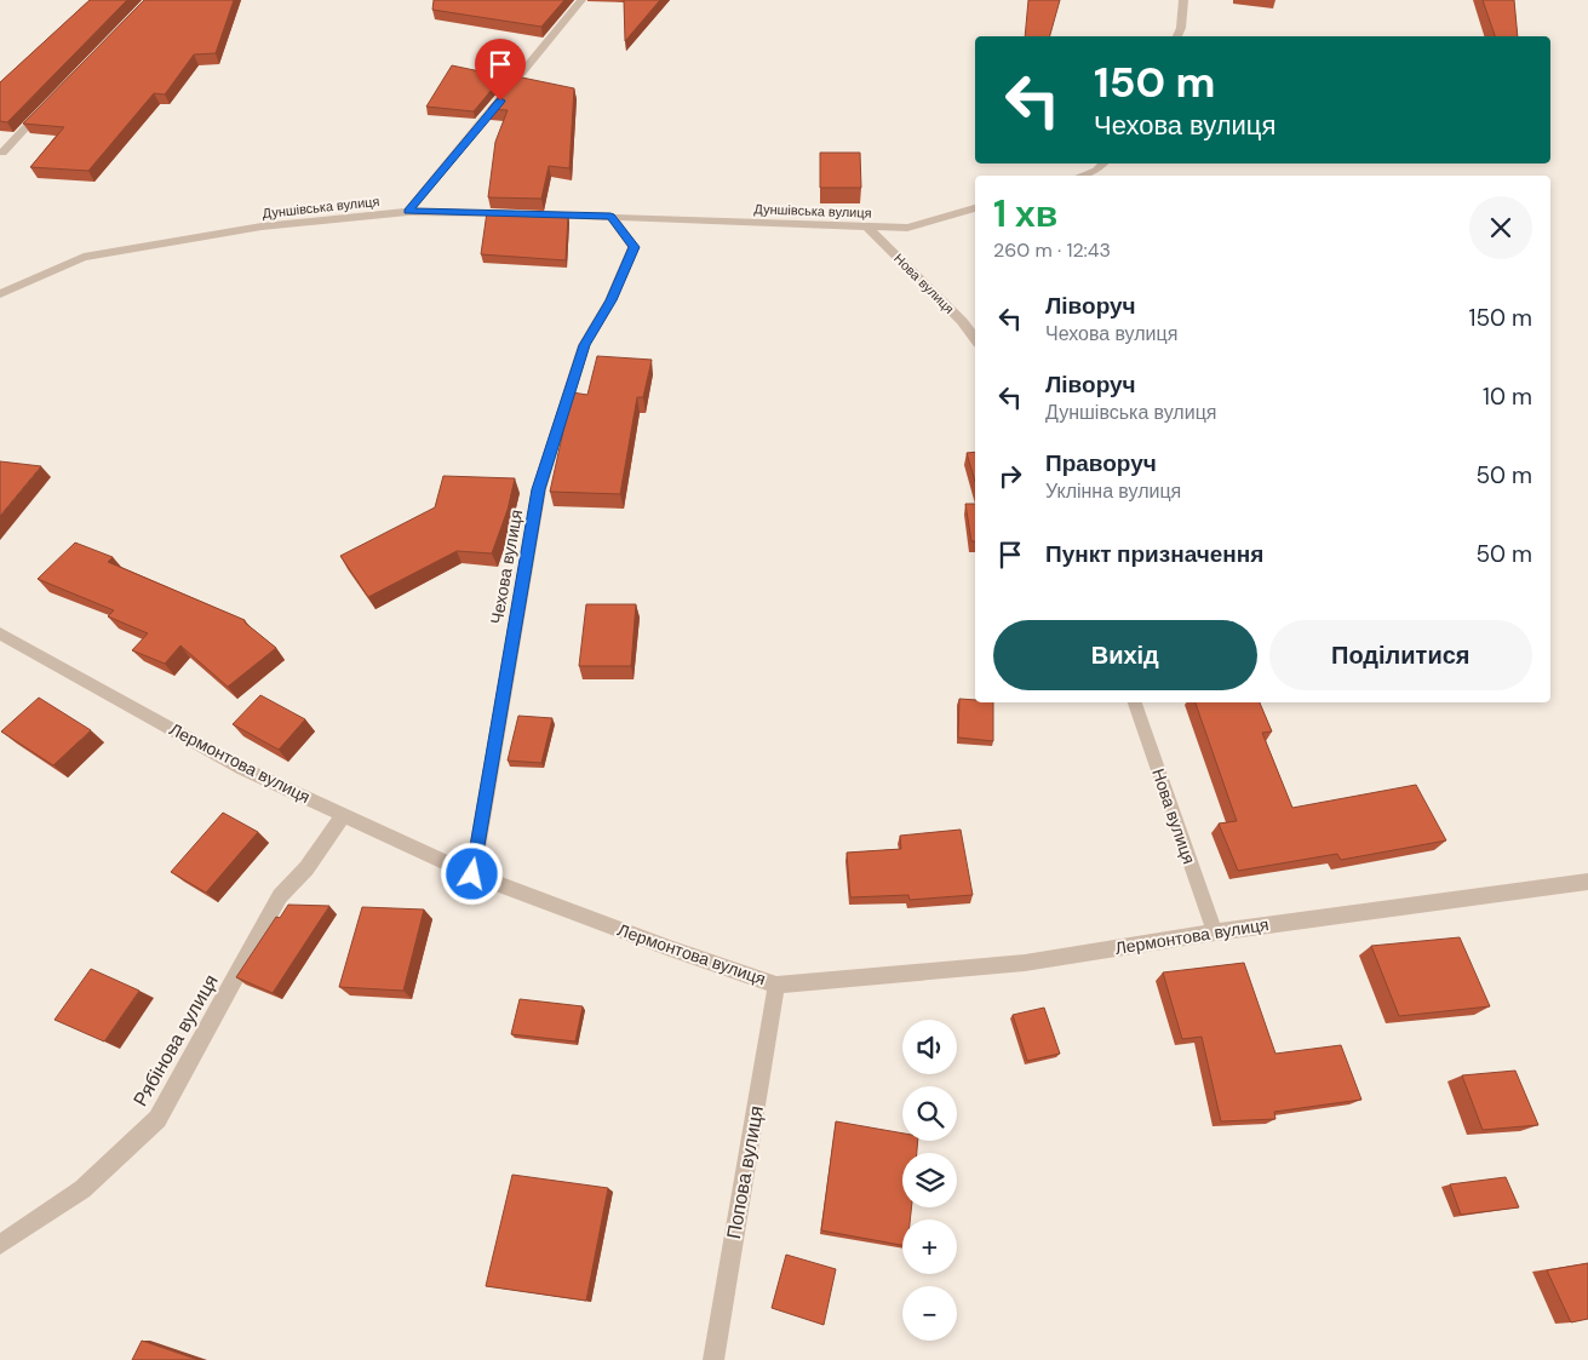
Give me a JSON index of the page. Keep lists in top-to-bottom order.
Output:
{
  "streets": {
    "street": [
      "Дуншівська вулиця",
      "Нова вулиця",
      "Чехова вулиця",
      "Лермонтова вулиця",
      "Рябінова вулиця",
      "Попова вулиця"
    ]
  },
  "crossings": [
    ["Дуншівська вулиця", "Нова вулиця"],
    ["Дуншівська вулиця", "Чехова вулиця"],
    ["Нова вулиця", "Лермонтова вулиця"],
    ["Чехова вулиця", "Лермонтова вулиця"],
    ["Лермонтова вулиця", "Рябінова вулиця"],
    ["Лермонтова вулиця", "Попова вулиця"]
  ],
  "page": {
    "turn": ["150 m", "Чехова вулиця"],
    "heading": ["1 хв", "260 m · 12:43"],
    "list": [
      {
        "name": "Ліворуч",
        "note": "Чехова вулиця",
        "value": "150 m"
      },
      {
        "name": "Ліворуч",
        "note": "Дуншівська вулиця",
        "value": "10 m"
      },
      {
        "name": "Праворуч",
        "note": "Уклінна вулиця",
        "value": "50 m"
      },
      {
        "name": "Пункт призначення",
        "value": "50 m"
      }
    ],
    "buttons": ["Вихід", "Поділитися"],
    "map_buttons": ["+", "−"]
  }
}
